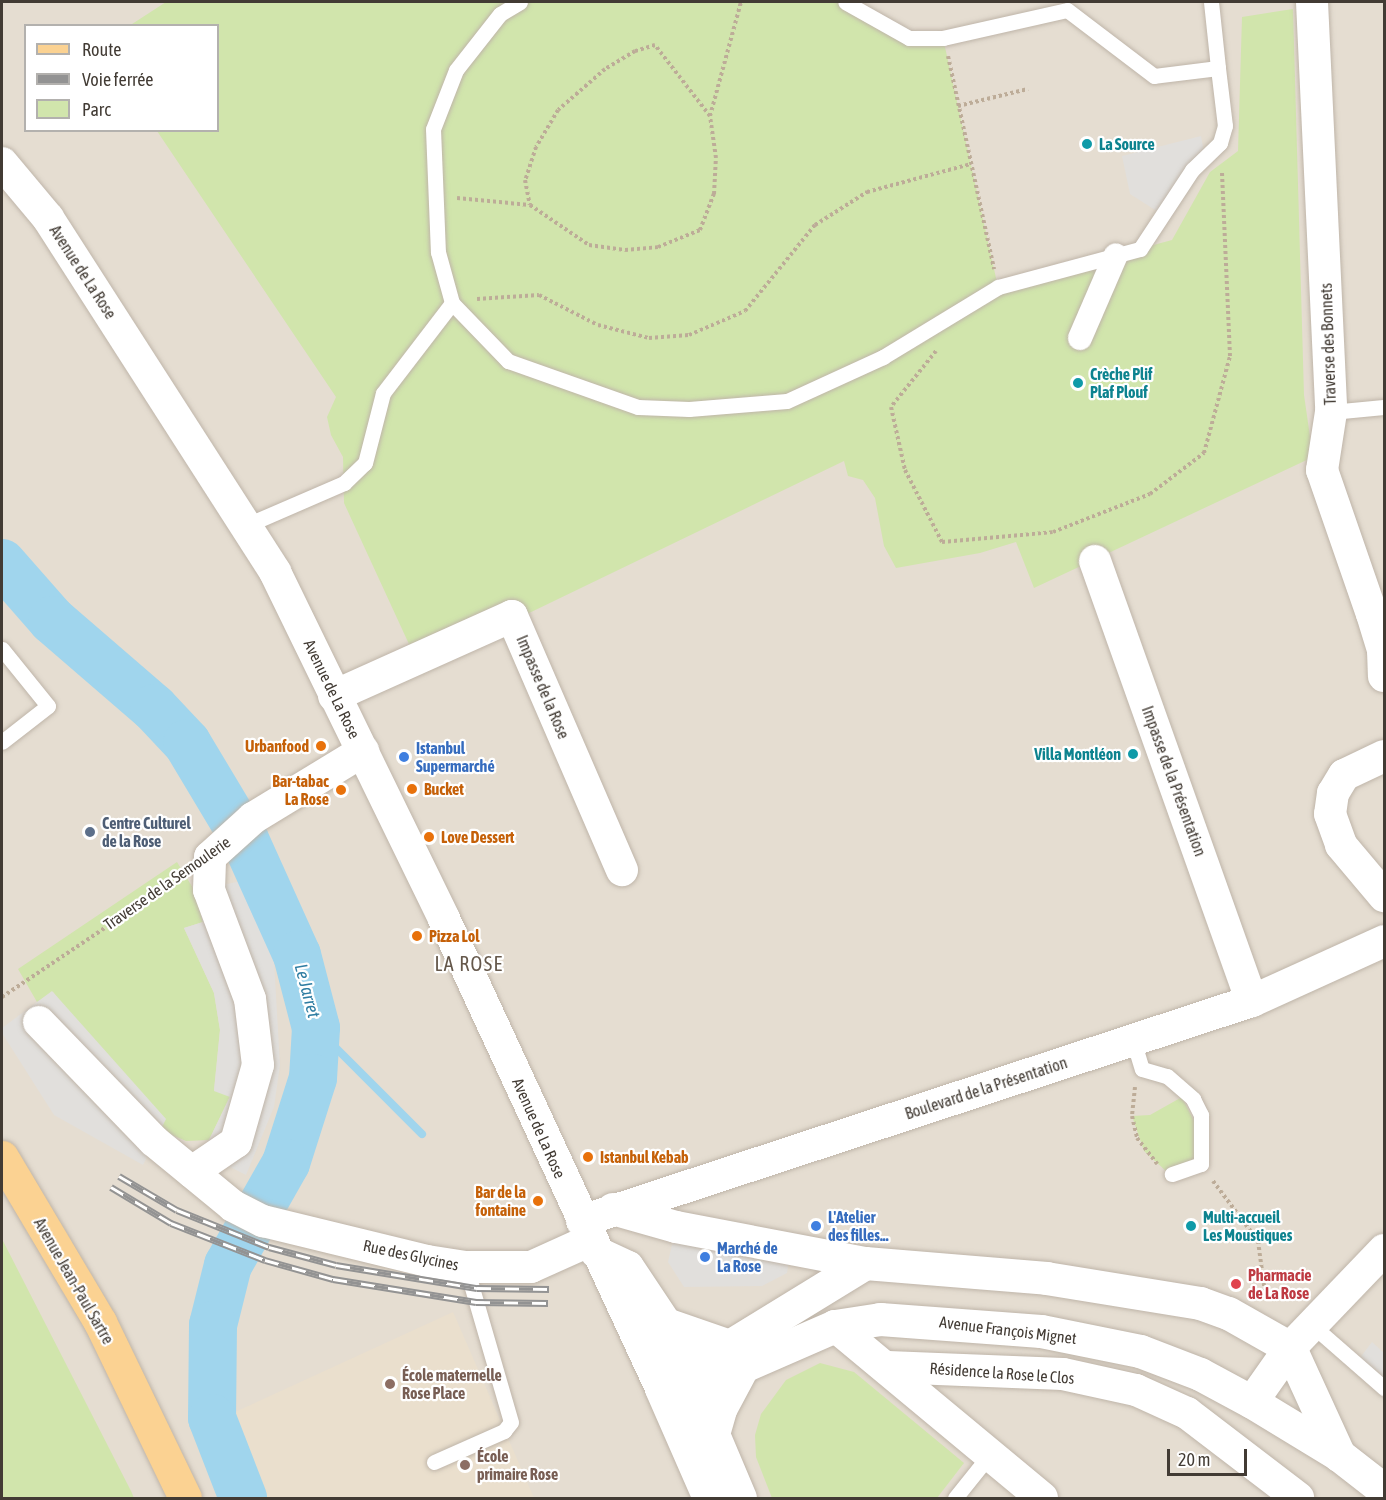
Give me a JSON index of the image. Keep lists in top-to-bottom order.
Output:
{
  "streets": {
    "main road": ["Avenue Jean-Paul Sartre"],
    "street": [
      "Avenue de La Rose",
      "Traverse des Bonnets",
      "Impasse de la Rose",
      "Impasse de la Présentation",
      "Traverse de la Semoulerie",
      "Boulevard de la Présentation",
      "Rue des Glycines",
      "Avenue François Mignet",
      "Résidence la Rose le Clos"
    ]
  },
  "crossings": [
    ["Avenue de La Rose", "Impasse de la Rose"],
    ["Avenue de La Rose", "Traverse de la Semoulerie"],
    ["Avenue de La Rose", "Boulevard de la Présentation"],
    ["Avenue de La Rose", "Rue des Glycines"],
    ["Avenue de La Rose", "Avenue François Mignet"],
    ["Impasse de la Présentation", "Boulevard de la Présentation"],
    ["Boulevard de la Présentation", "Rue des Glycines"],
    ["Avenue François Mignet", "Résidence la Rose le Clos"]
  ],
  "districts": ["LA ROSE"],
  "water": ["Le Jarret"],
  "places": [
    "La Source",
    "Crèche Plif Plaf Plouf",
    "Urbanfood",
    "Villa Montléon",
    "Istanbul Supermarché",
    "Bucket",
    "Bar-tabac La Rose",
    "Centre Culturel de la Rose",
    "Love Dessert",
    "Pizza Lol",
    "Istanbul Kebab",
    "Bar de la fontaine",
    "L'Atelier des filles...",
    "Multi-accueil Les Moustiques",
    "Marché de La Rose",
    "Pharmacie de La Rose",
    "École maternelle Rose Place",
    "École primaire Rose"
  ],
  "legend": ["Route", "Voie ferrée", "Parc"],
  "scale_bar": "20 m"
}
